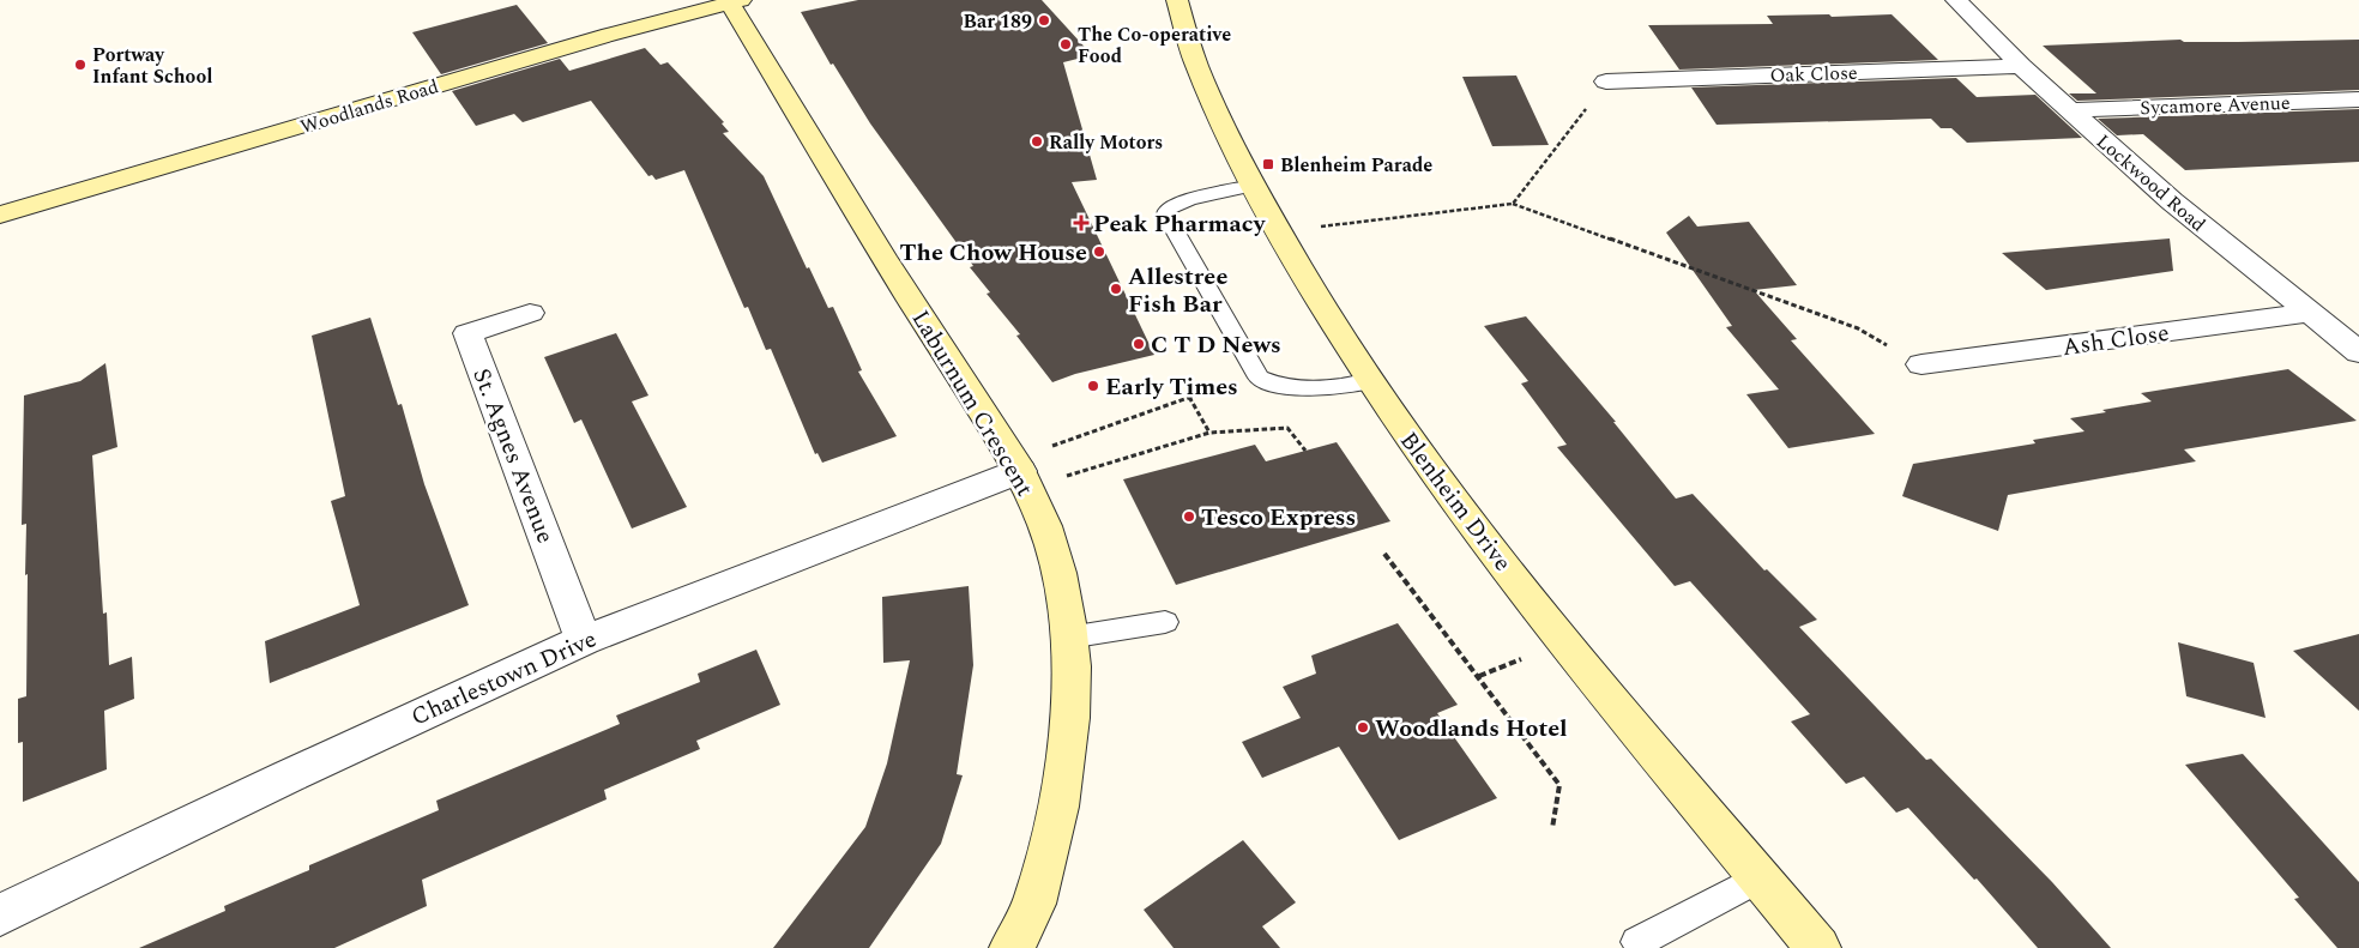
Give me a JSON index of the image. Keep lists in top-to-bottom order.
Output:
{
  "streets": {
    "street": [
      "Oak Close",
      "Sycamore Avenue",
      "Woodlands Road",
      "Lockwood Road",
      "Ash Close",
      "Laburnum Crescent",
      "St. Agnes Avenue",
      "Blenheim Drive",
      "Charlestown Drive"
    ]
  },
  "crossings": [
    ["Oak Close", "Lockwood Road"],
    ["Sycamore Avenue", "Lockwood Road"],
    ["Woodlands Road", "Laburnum Crescent"],
    ["Lockwood Road", "Ash Close"],
    ["Laburnum Crescent", "Charlestown Drive"],
    ["St. Agnes Avenue", "Charlestown Drive"]
  ],
  "places": {
    "other": [
      "Bar 189",
      "The Co-operative Food",
      "Portway Infant School",
      "Rally Motors",
      "The Chow House",
      "Allestree Fish Bar",
      "C T D News",
      "Early Times",
      "Tesco Express",
      "Woodlands Hotel"
    ],
    "transit": ["Blenheim Parade"],
    "health": ["Peak Pharmacy"]
  }
}
